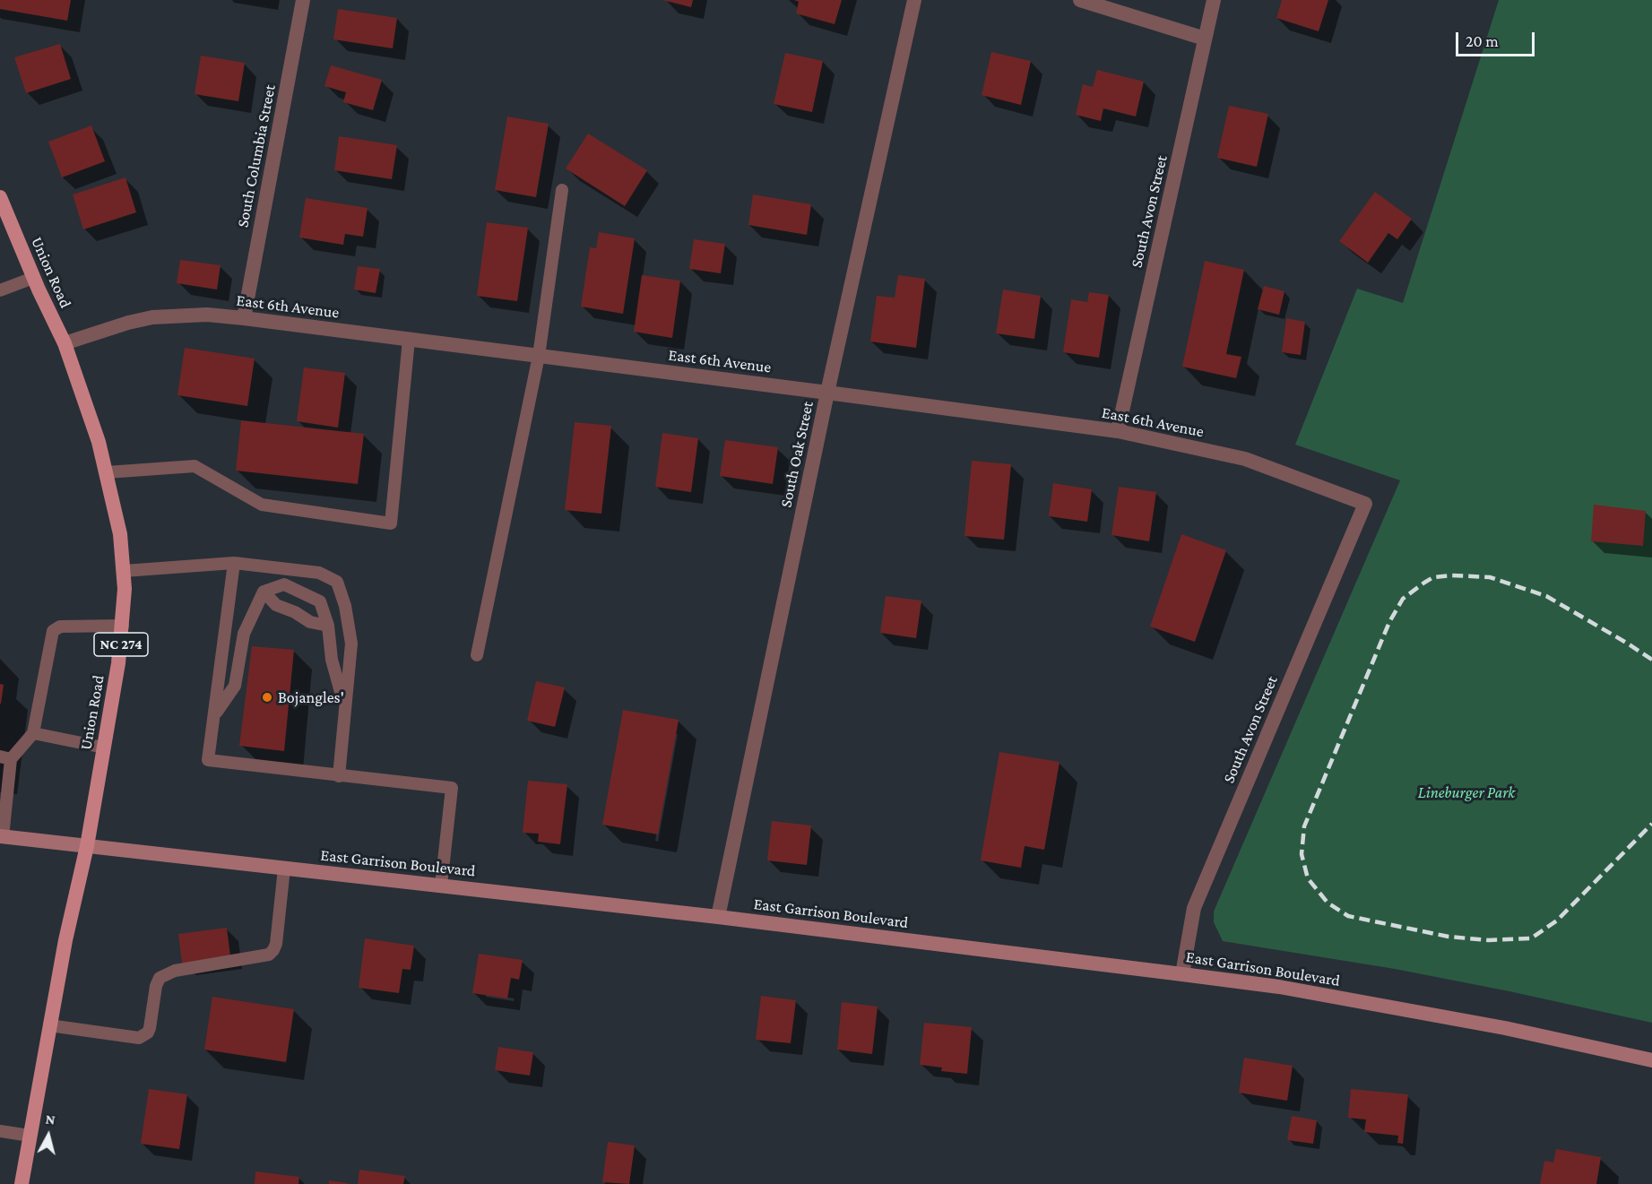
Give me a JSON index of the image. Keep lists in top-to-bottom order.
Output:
{
  "streets": {
    "main road": ["Union Road", "NC 274", "East Garrison Boulevard"],
    "street": [
      "South Columbia Street",
      "South Avon Street",
      "East 6th Avenue",
      "South Oak Street"
    ]
  },
  "crossings": [
    ["South Columbia Street", "East 6th Avenue"],
    ["South Avon Street", "East 6th Avenue"],
    ["South Avon Street", "East Garrison Boulevard"],
    ["Union Road", "East 6th Avenue"],
    ["Union Road", "East Garrison Boulevard"],
    ["East 6th Avenue", "South Oak Street"],
    ["South Oak Street", "East Garrison Boulevard"]
  ],
  "parks": ["Lineburger Park"],
  "places": ["Bojangles'"],
  "scale_bar": "20 m",
  "north": "top"
}
